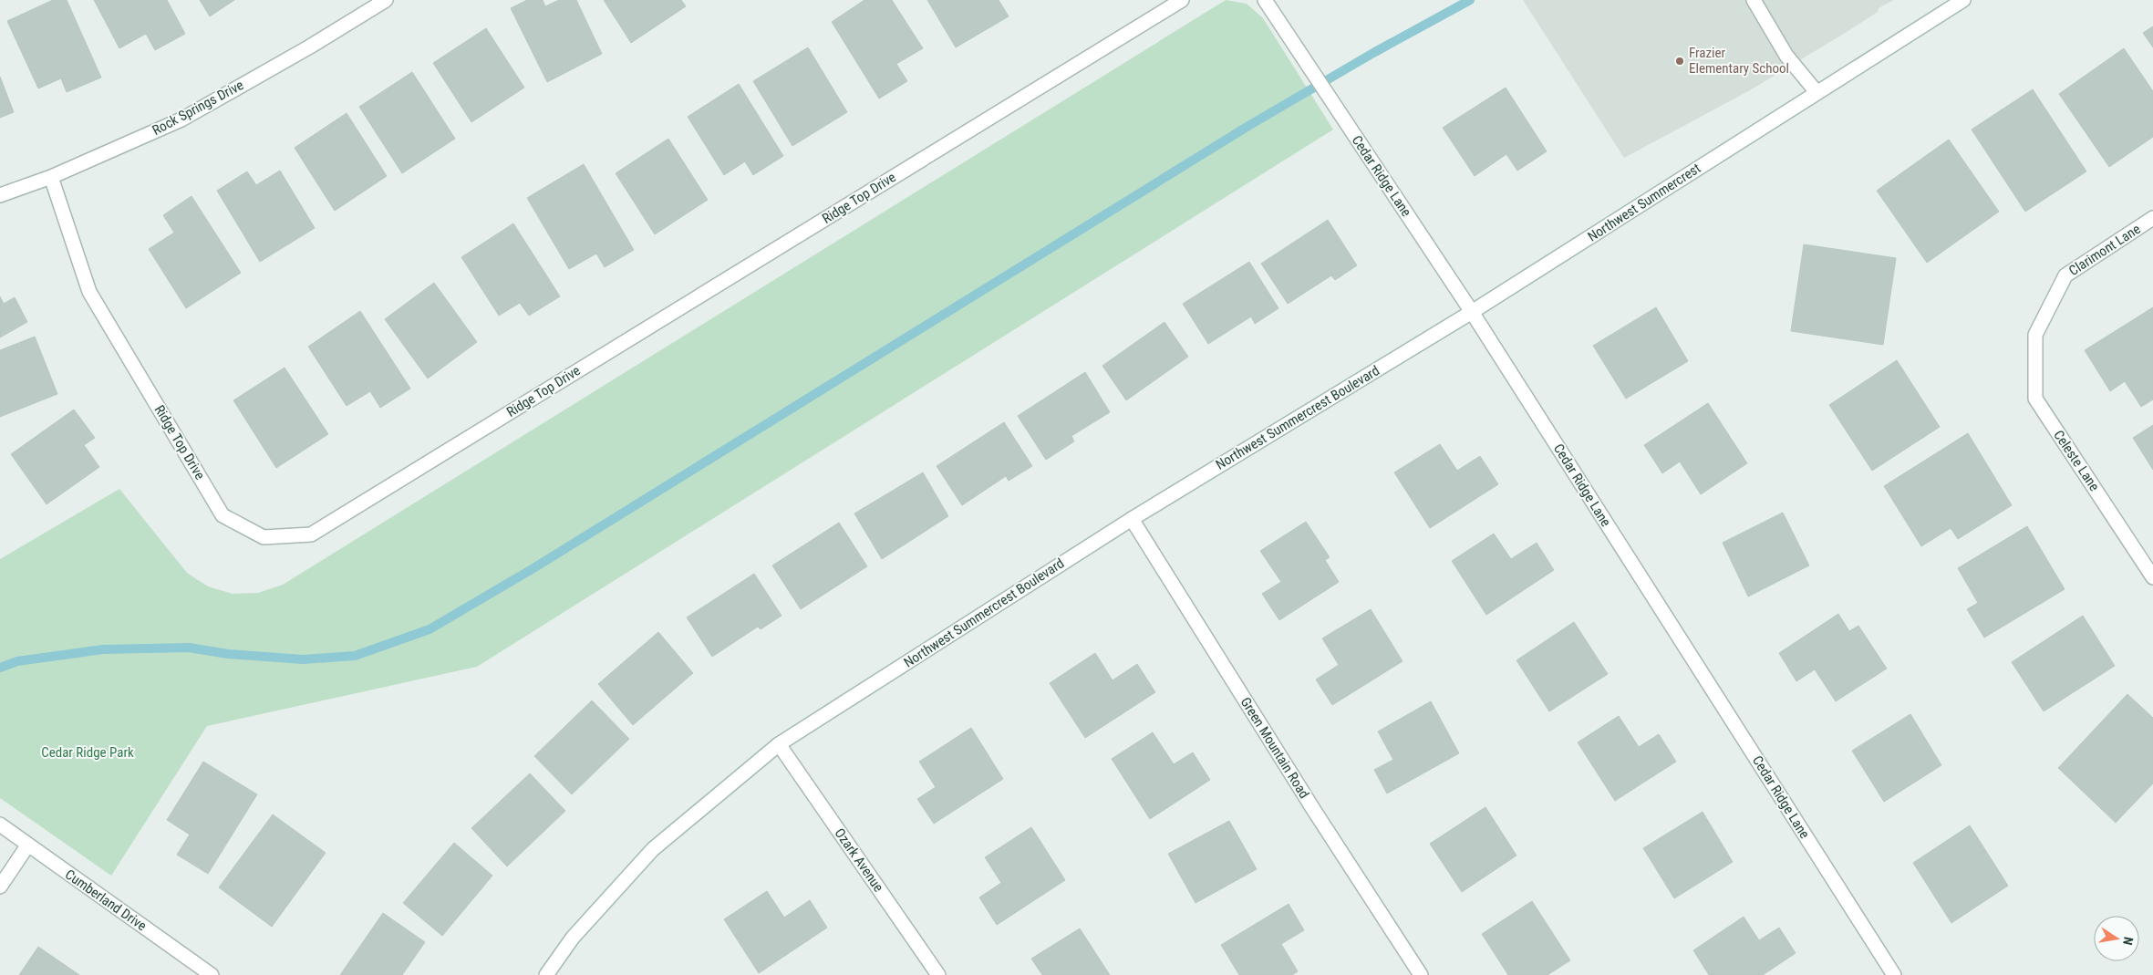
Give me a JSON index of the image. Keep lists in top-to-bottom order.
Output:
{
  "streets": {
    "street": [
      "Rock Springs Drive",
      "Cedar Ridge Lane",
      "Ridge Top Drive",
      "Northwest Summercrest",
      "Clarimont Lane",
      "Northwest Summercrest Boulevard",
      "Celeste Lane",
      "Green Mountain Road",
      "Ozark Avenue",
      "Cumberland Drive"
    ]
  },
  "crossings": [
    ["Rock Springs Drive", "Ridge Top Drive"],
    ["Cedar Ridge Lane", "Northwest Summercrest"],
    ["Cedar Ridge Lane", "Northwest Summercrest Boulevard"],
    ["Northwest Summercrest", "Northwest Summercrest Boulevard"],
    ["Clarimont Lane", "Celeste Lane"],
    ["Northwest Summercrest Boulevard", "Green Mountain Road"],
    ["Northwest Summercrest Boulevard", "Ozark Avenue"]
  ],
  "parks": ["Cedar Ridge Park"],
  "places": ["Frazier Elementary School"],
  "north": "right"
}
